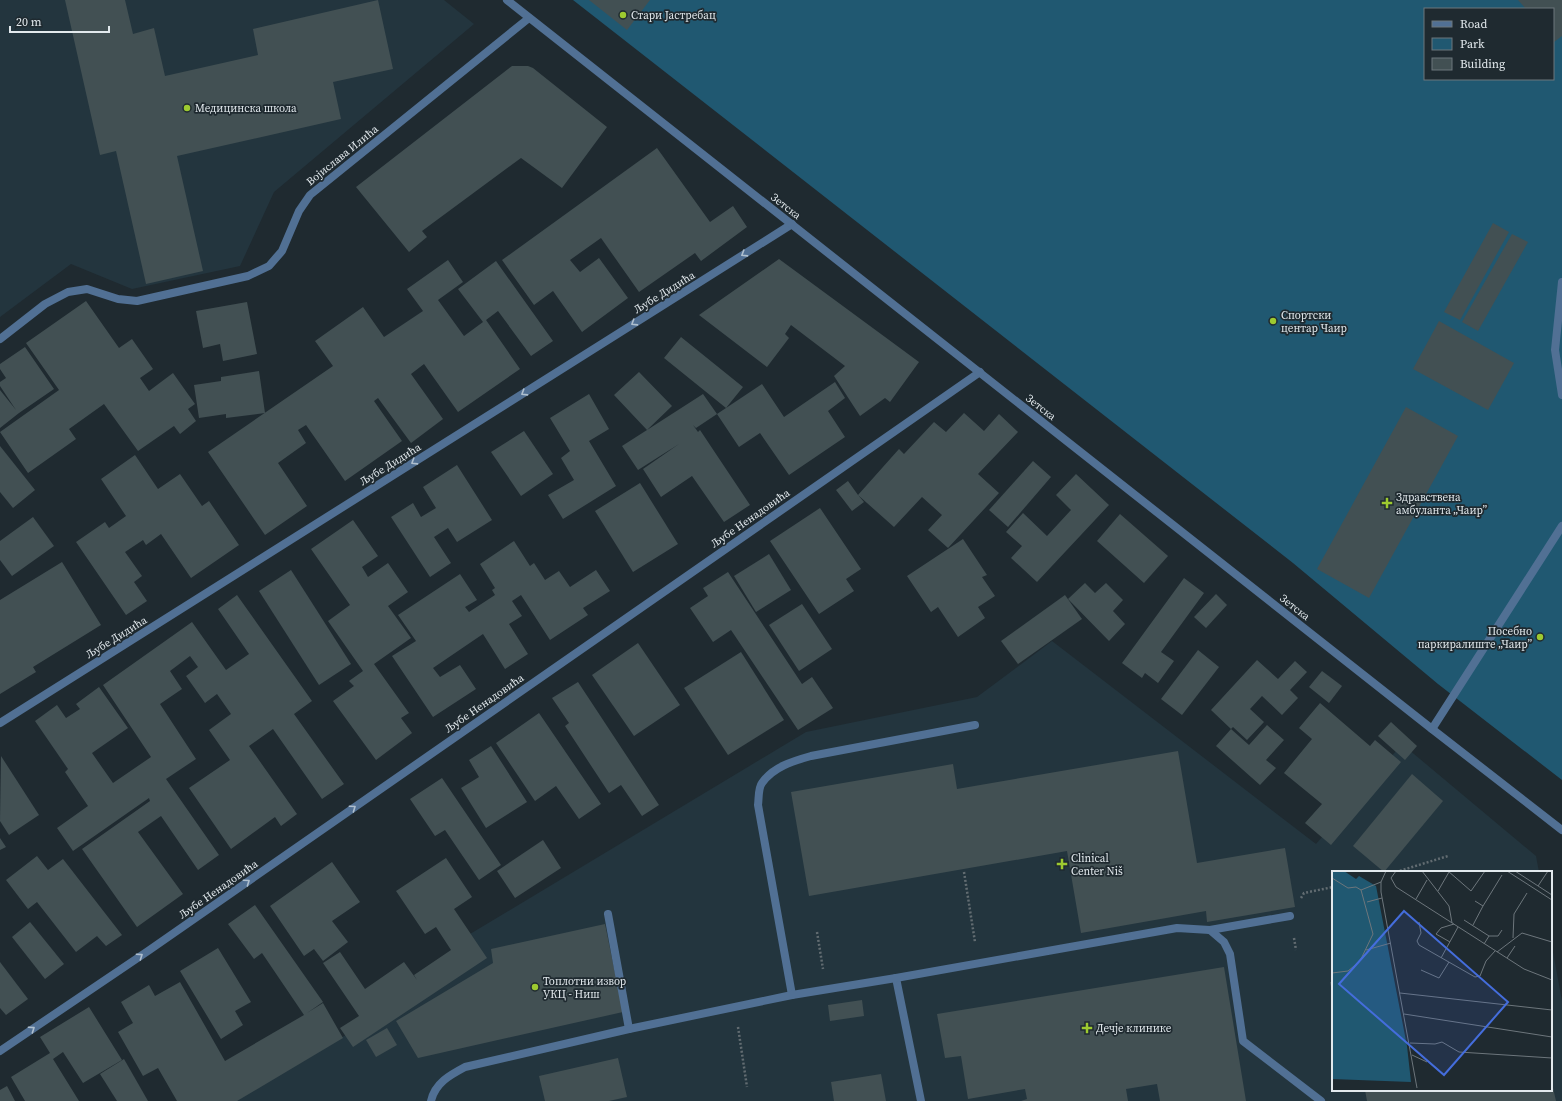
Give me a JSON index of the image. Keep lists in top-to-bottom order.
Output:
{
  "streets": {
    "street": [
      "Војислава Илића",
      "Зетска",
      "Љубе Дидића",
      "Љубе Ненадовића"
    ]
  },
  "crossings": [
    ["Војислава Илића", "Зетска"],
    ["Зетска", "Љубе Дидића"],
    ["Зетска", "Љубе Ненадовића"]
  ],
  "one_way": ["Љубе Дидића", "Љубе Ненадовића"],
  "places": {
    "other": [
      "Стари Јастребац",
      "Медицинска школа",
      "Спортски центар Чаир",
      "Посебно паркиралиште „Чаир”",
      "Топлотни извор УКЦ - Ниш"
    ],
    "health": ["Здравствена амбуланта „Чаир”", "Clinical Center Niš", "Дечје клинике"]
  },
  "legend": ["Road", "Park", "Building"],
  "scale_bar": "20 m"
}
